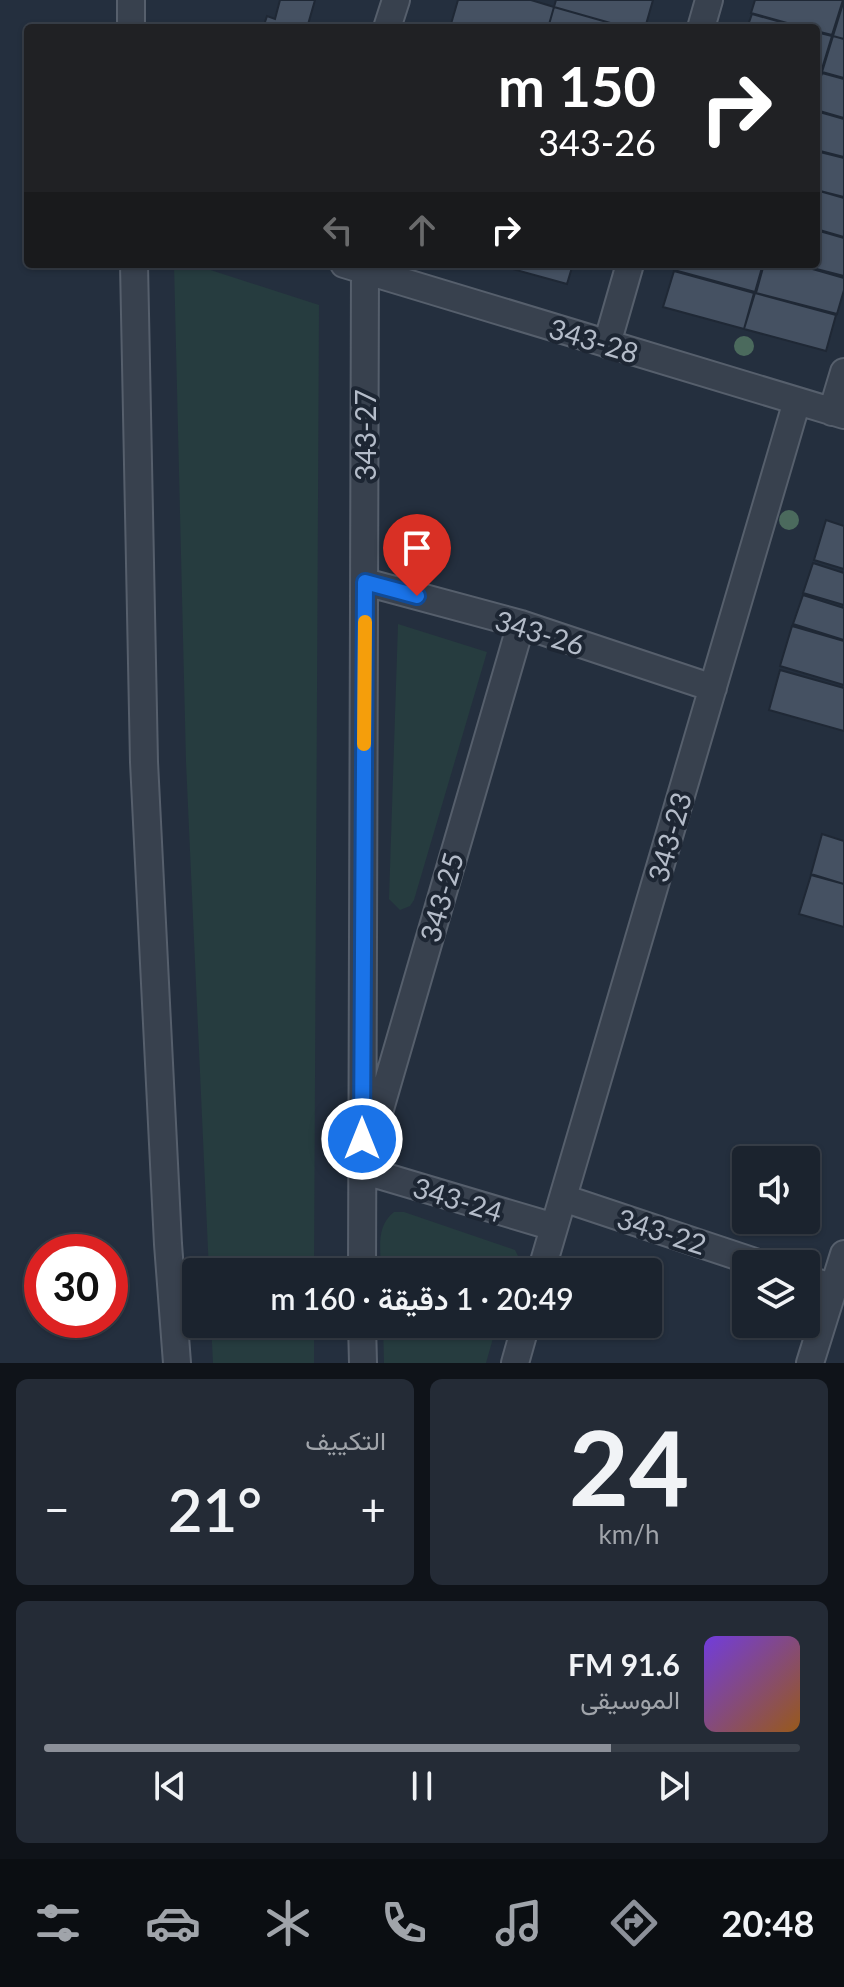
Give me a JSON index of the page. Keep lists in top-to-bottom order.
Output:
{
  "streets": {
    "street": [
      "343-28",
      "343-27",
      "343-26",
      "343-23",
      "343-25",
      "343-24",
      "343-22"
    ]
  },
  "crossings": [
    ["343-28", "343-23"],
    ["343-27", "343-26"],
    ["343-27", "343-25"],
    ["343-27", "343-24"],
    ["343-26", "343-23"],
    ["343-26", "343-25"],
    ["343-23", "343-24"],
    ["343-23", "343-22"],
    ["343-25", "343-24"]
  ],
  "page": {
    "turn": ["150 m", "343-26"],
    "limit": "30",
    "trip": "20:49 · 1 دقيقة · 160 m",
    "tile": [
      ["24", "km/h"],
      "التكييف"
    ],
    "heat": ["−", "21°", "+"],
    "song": ["91.6 FM", "الموسيقى"],
    "tabs": "20:48"
  }
}
